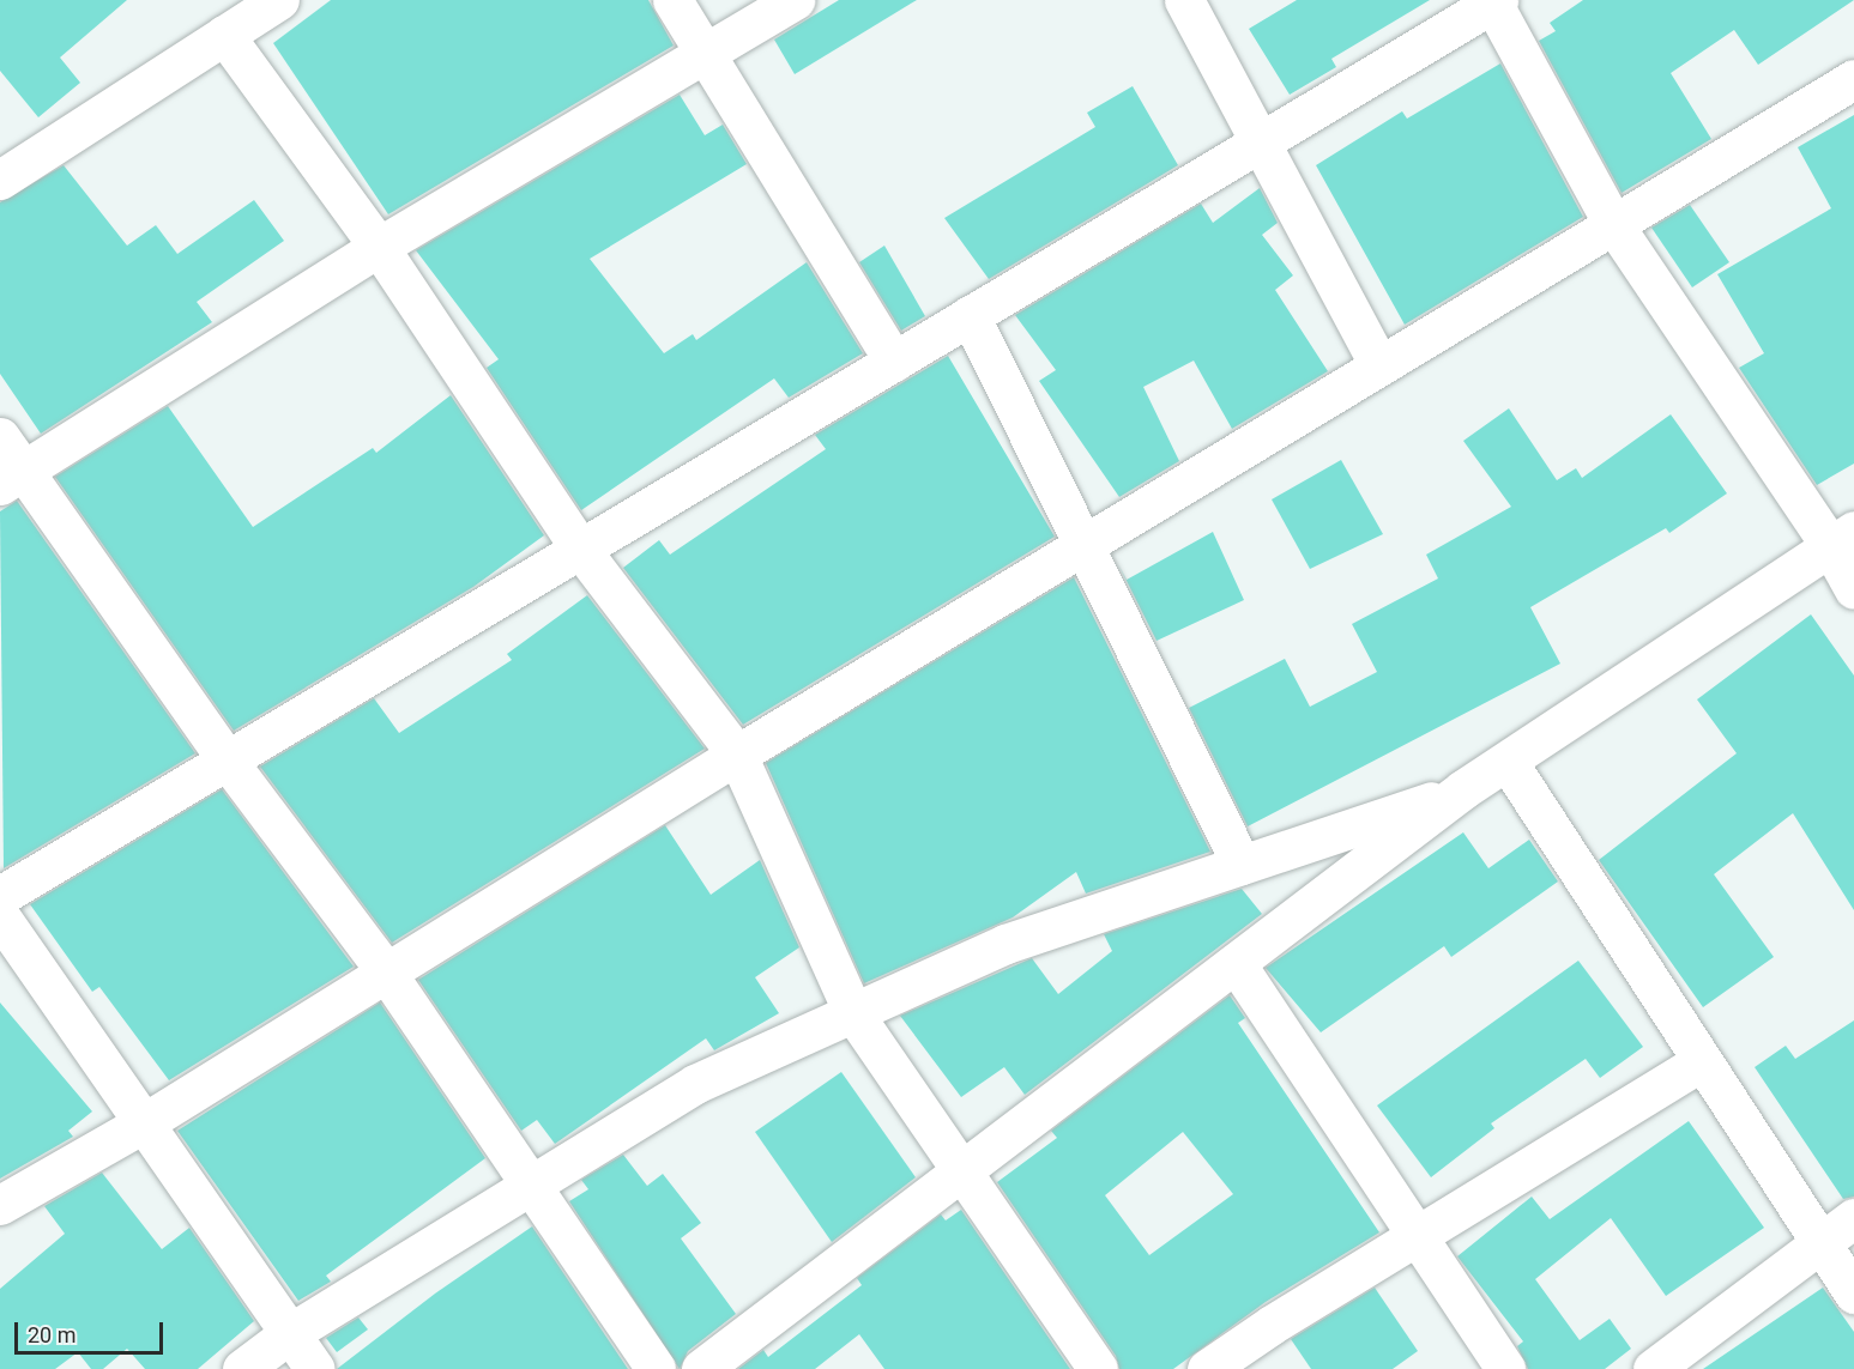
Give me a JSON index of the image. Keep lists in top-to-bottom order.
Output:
{
  "scale_bar": "20 m"
}
